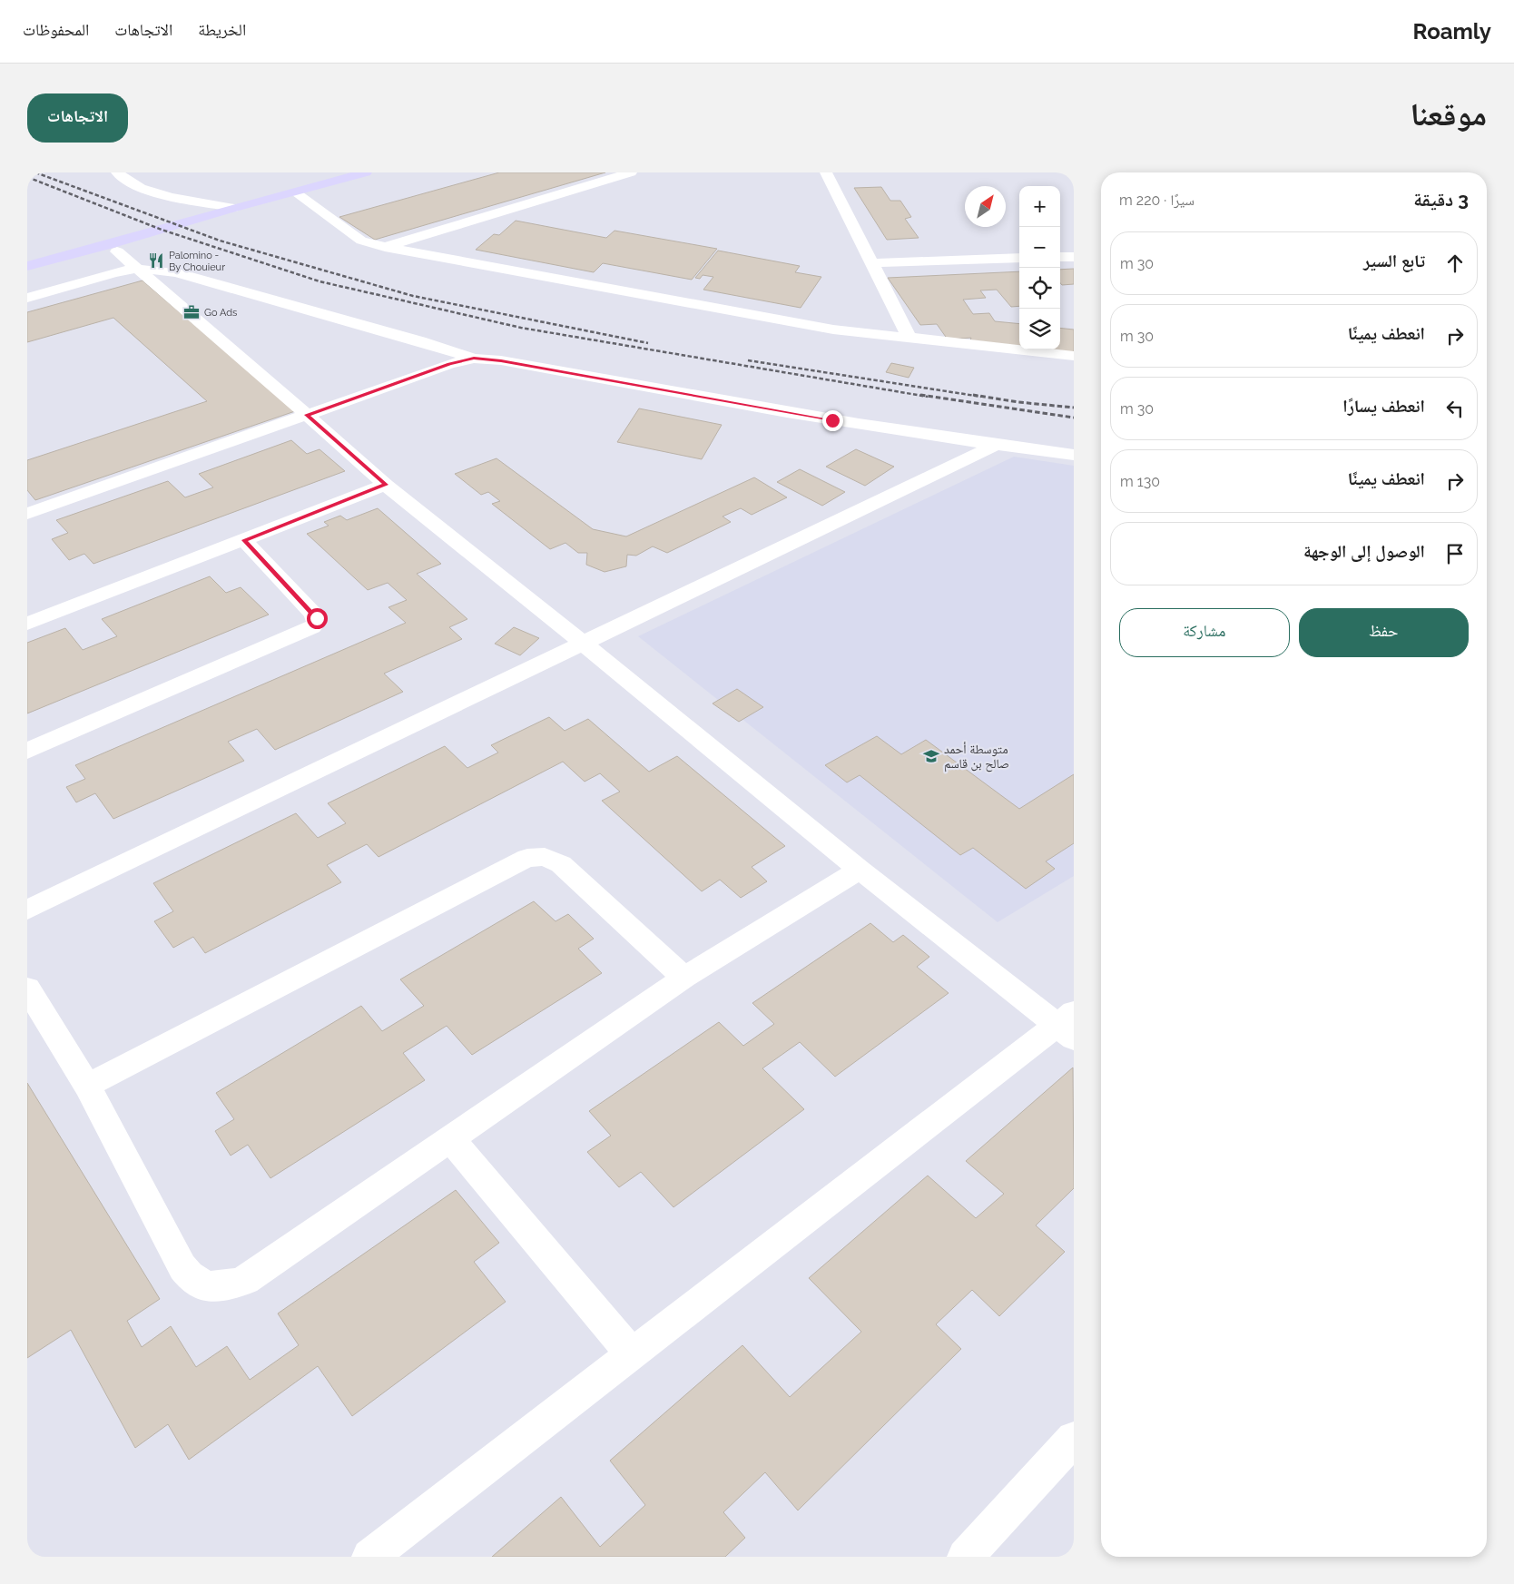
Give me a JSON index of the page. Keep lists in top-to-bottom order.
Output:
{
  "places": {
    "restaurant": ["Palomino - By Chouieur"],
    "office": ["Go Ads"],
    "school or university": ["متوسطة أحمد صالح بن قاسم"]
  },
  "north": "top right",
  "page": {
    "header": "Roamly",
    "nav": ["الخريطة", "الاتجاهات", "المحفوظات"],
    "title": "موقعنا",
    "buttons": [
      "الاتجاهات",
      ["حفظ", "مشاركة"]
    ],
    "heading": ["3 دقيقة", "سيرًا · 220 m"],
    "map_buttons": ["+", "−"],
    "list": [
      ["تابع السير", "30 m"],
      ["انعطف يمينًا", "30 m"],
      ["انعطف يسارًا", "30 m"],
      ["انعطف يمينًا", "130 m"],
      "الوصول إلى الوجهة"
    ]
  }
}
